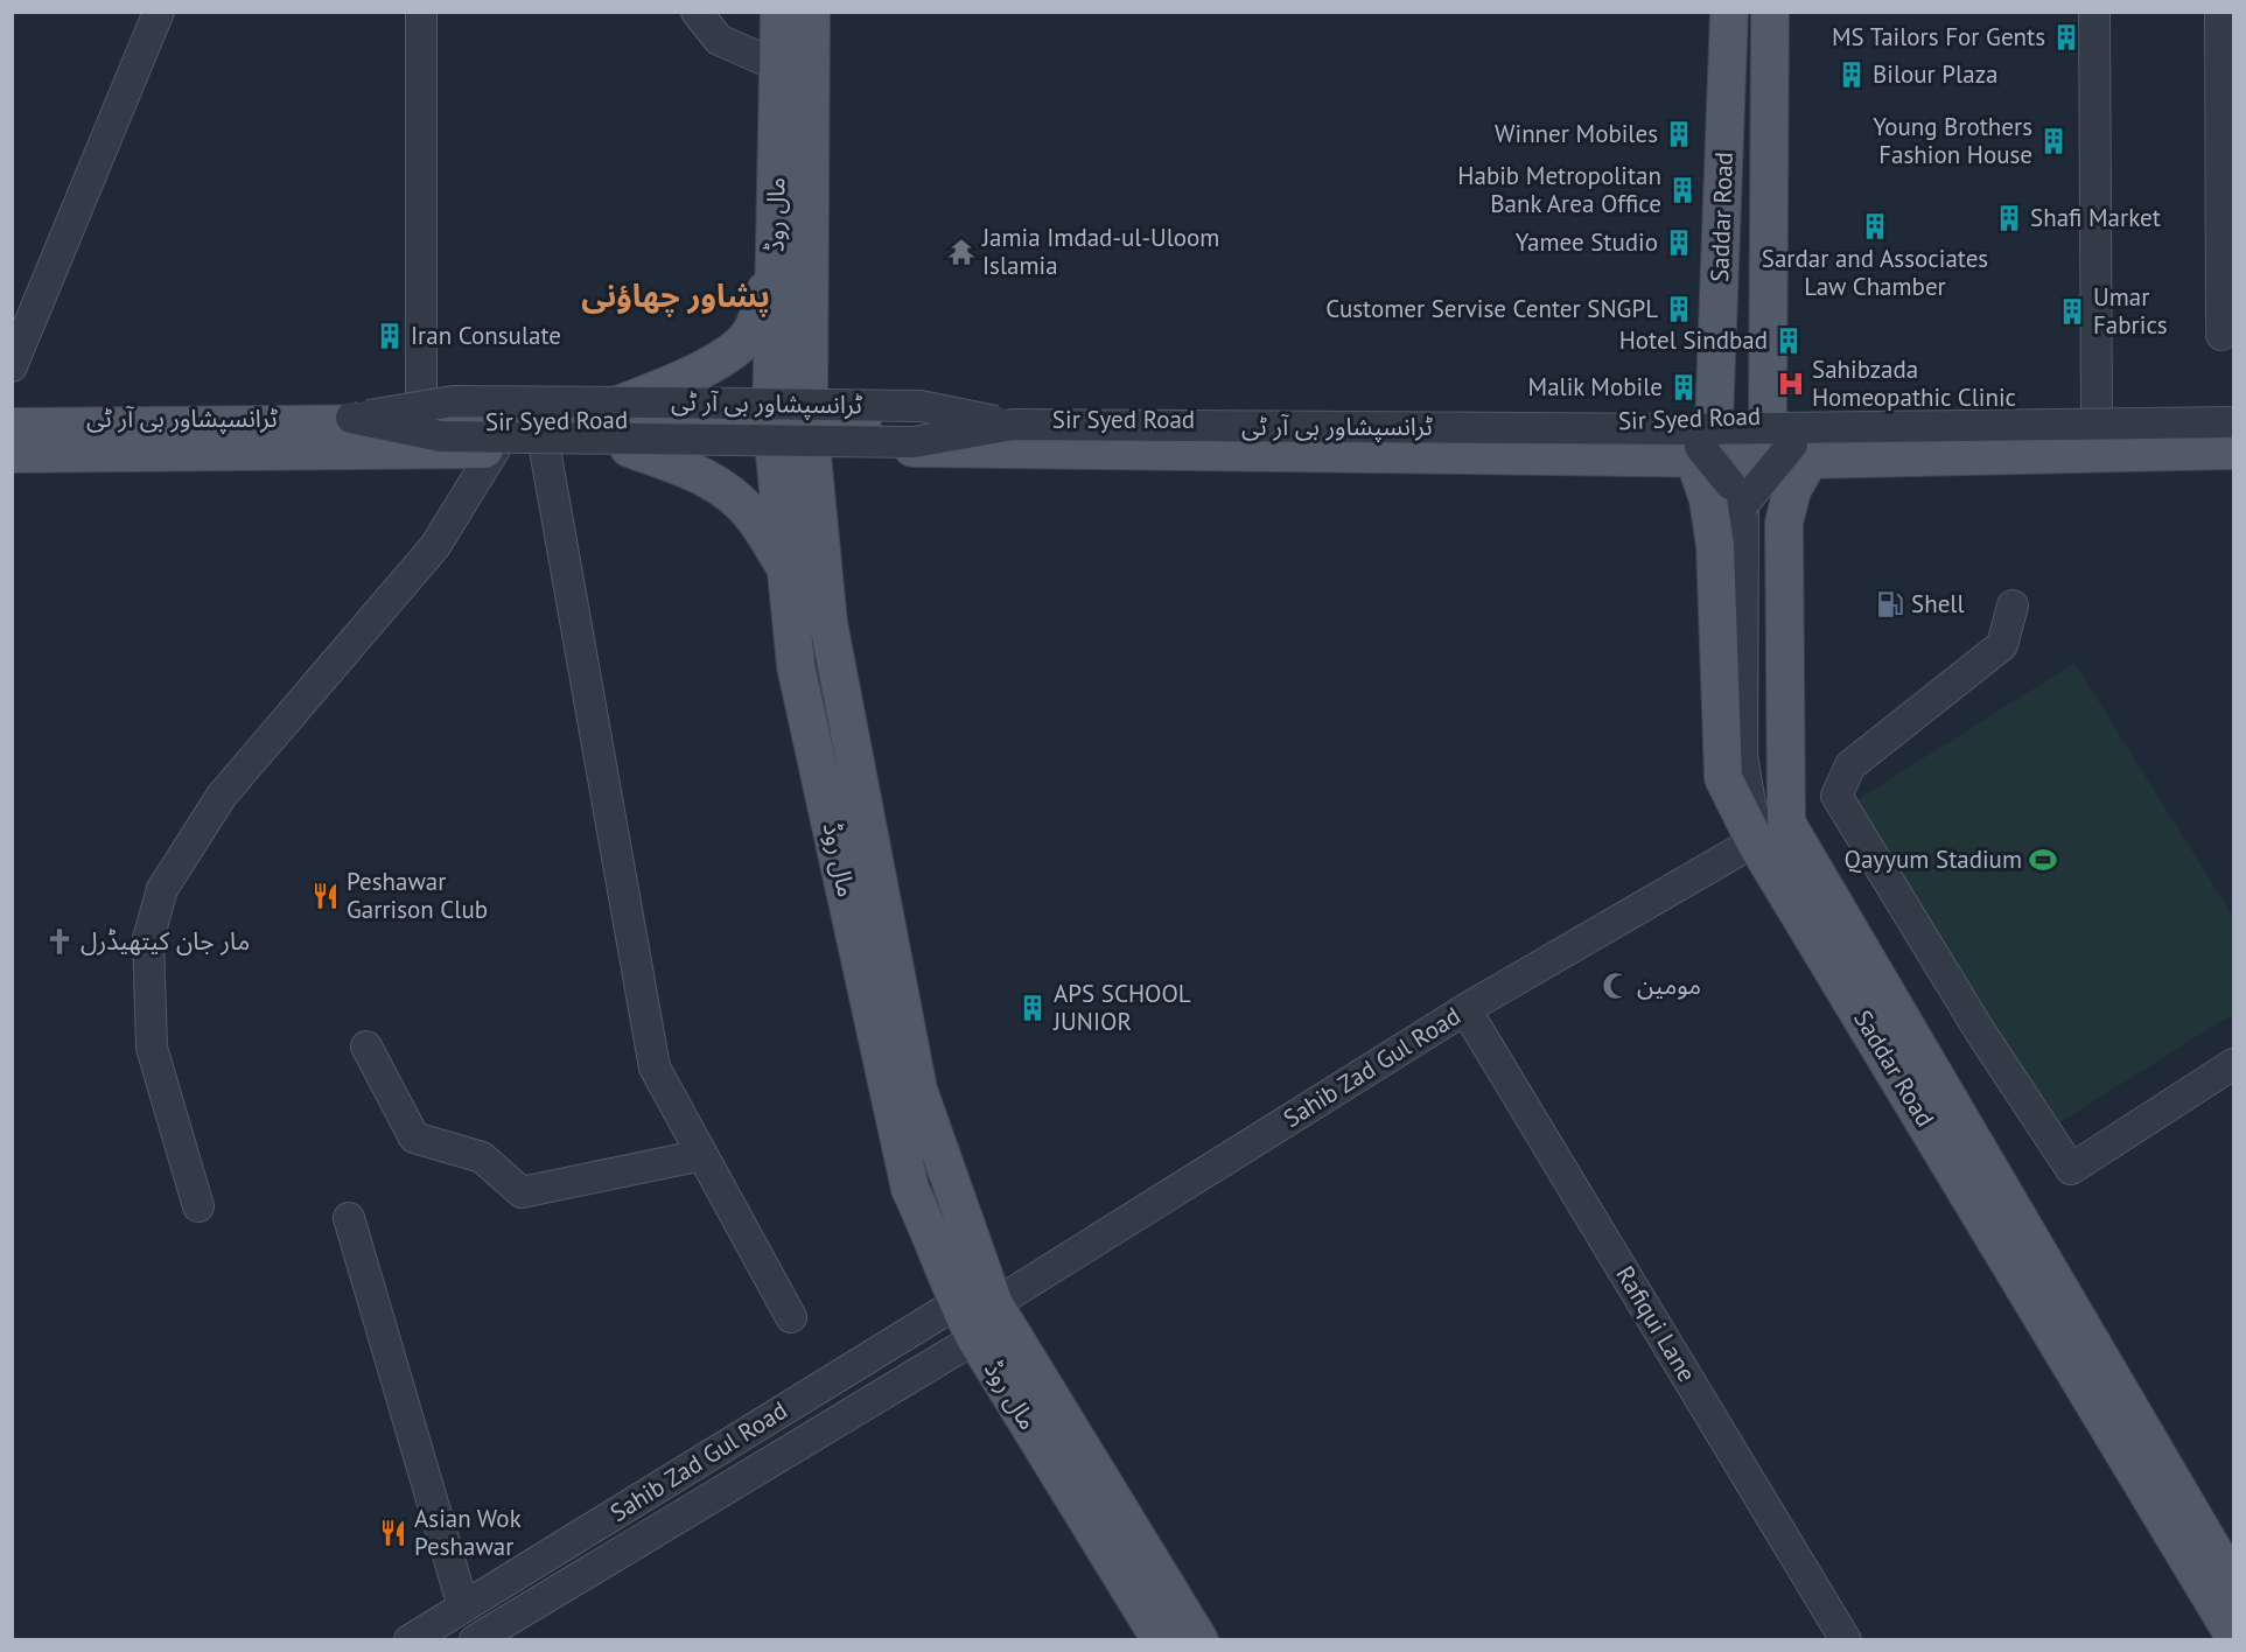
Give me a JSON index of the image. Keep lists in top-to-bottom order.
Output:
{
  "streets": {
    "main road": ["مال روڈ", "Saddar Road", "Sir Syed Road"],
    "street": ["ٹرانسپشاور بی آر ٹی", "Sahib Zad Gul Road", "Rafiqui Lane"]
  },
  "crossings": [
    ["مال روڈ", "Sir Syed Road"],
    ["مال روڈ", "Sahib Zad Gul Road"],
    ["Saddar Road", "Sir Syed Road"],
    ["Saddar Road", "Sahib Zad Gul Road"],
    ["Sahib Zad Gul Road", "Rafiqui Lane"]
  ],
  "districts": ["پشاور چھاؤنی"],
  "places": {
    "building": [
      "MS Tailors For Gents",
      "Bilour Plaza",
      "Winner Mobiles",
      "Young Brothers Fashion House",
      "Habib Metropolitan Bank Area Office",
      "Shafi Market",
      "Sardar and Associates Law Chamber",
      "Yamee Studio",
      "Customer Servise Center SNGPL",
      "Umar Fabrics",
      "Iran Consulate",
      "Hotel Sindbad",
      "Malik Mobile",
      "APS SCHOOL JUNIOR"
    ],
    "temple": ["Jamia Imdad-ul-Uloom Islamia"],
    "hospital": ["Sahibzada Homeopathic Clinic"],
    "fuel station": ["Shell"],
    "sports": ["Qayyum Stadium"],
    "restaurant": ["Peshawar Garrison Club", "Asian Wok Peshawar"],
    "church": ["مار جان کیتھیڈرل"],
    "mosque": ["مومین"]
  }
}
